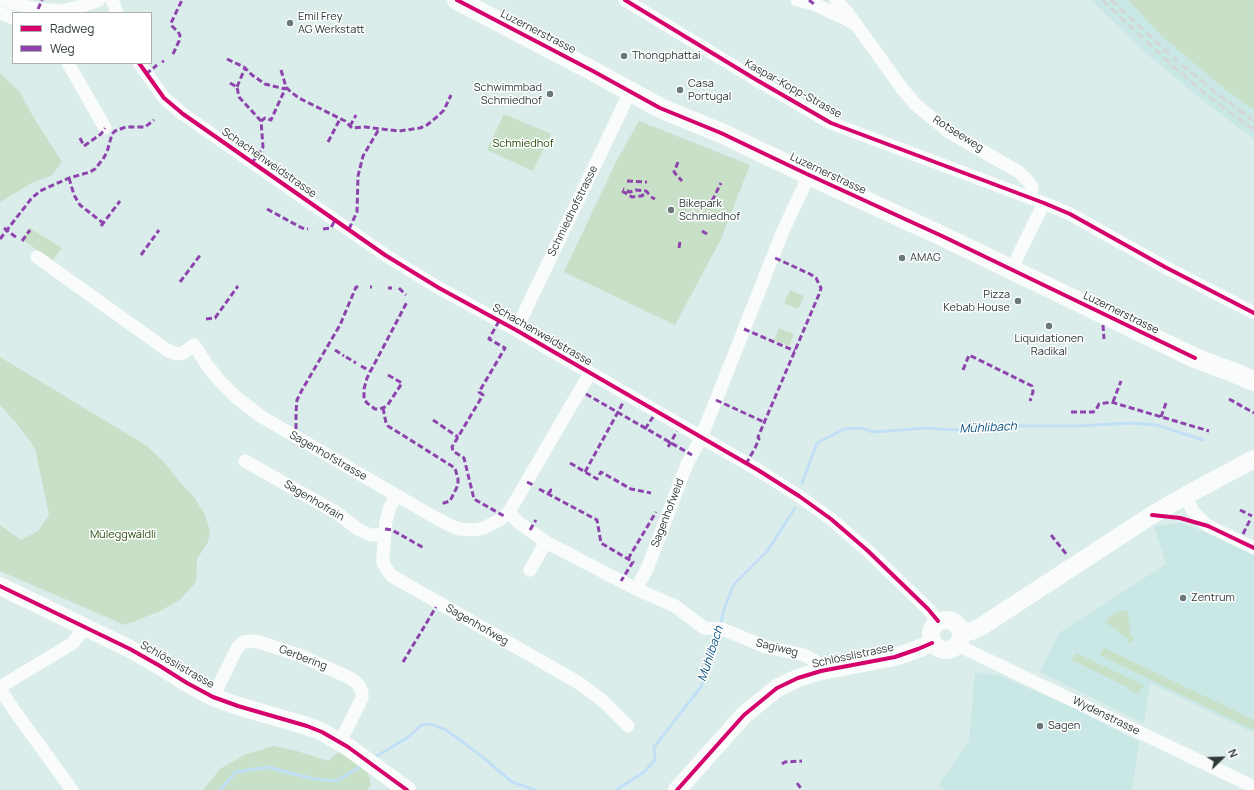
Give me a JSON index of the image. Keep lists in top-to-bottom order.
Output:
{
  "streets": {
    "main road": ["Luzernerstrasse", "Schlösslistrasse"],
    "street": [
      "Kaspar-Kopp-Strasse",
      "Rotseeweg",
      "Schachenweidstrasse",
      "Schmiedhofstrasse",
      "Sagenhofstrasse",
      "Sagenhofrain",
      "Sagenhofweid",
      "Sagenhofweg",
      "Sagiweg",
      "Gerbering",
      "Wydenstrasse"
    ]
  },
  "crossings": [
    ["Luzernerstrasse", "Schmiedhofstrasse"],
    ["Kaspar-Kopp-Strasse", "Rotseeweg"],
    ["Schachenweidstrasse", "Schmiedhofstrasse"],
    ["Schachenweidstrasse", "Sagenhofstrasse"],
    ["Schachenweidstrasse", "Sagenhofweid"],
    ["Schachenweidstrasse", "Schlösslistrasse"],
    ["Schachenweidstrasse", "Wydenstrasse"],
    ["Sagenhofstrasse", "Sagenhofweg"],
    ["Sagenhofrain", "Sagenhofweg"],
    ["Sagenhofweid", "Sagiweg"],
    ["Sagiweg", "Schlösslistrasse"],
    ["Schlösslistrasse", "Gerbering"],
    ["Schlösslistrasse", "Wydenstrasse"]
  ],
  "water": ["Mühlibach"],
  "parks": ["Schmiedhof", "Müleggwäldli"],
  "places": [
    "Emil Frey AG Werkstatt",
    "Thongphattai",
    "Casa Portugal",
    "Schwimmbad Schmiedhof",
    "Bikepark Schmiedhof",
    "AMAG",
    "Pizza Kebab House",
    "Liquidationen Radikal",
    "Zentrum",
    "Sagen"
  ],
  "legend": ["Radweg", "Weg"],
  "north": "top right"
}
